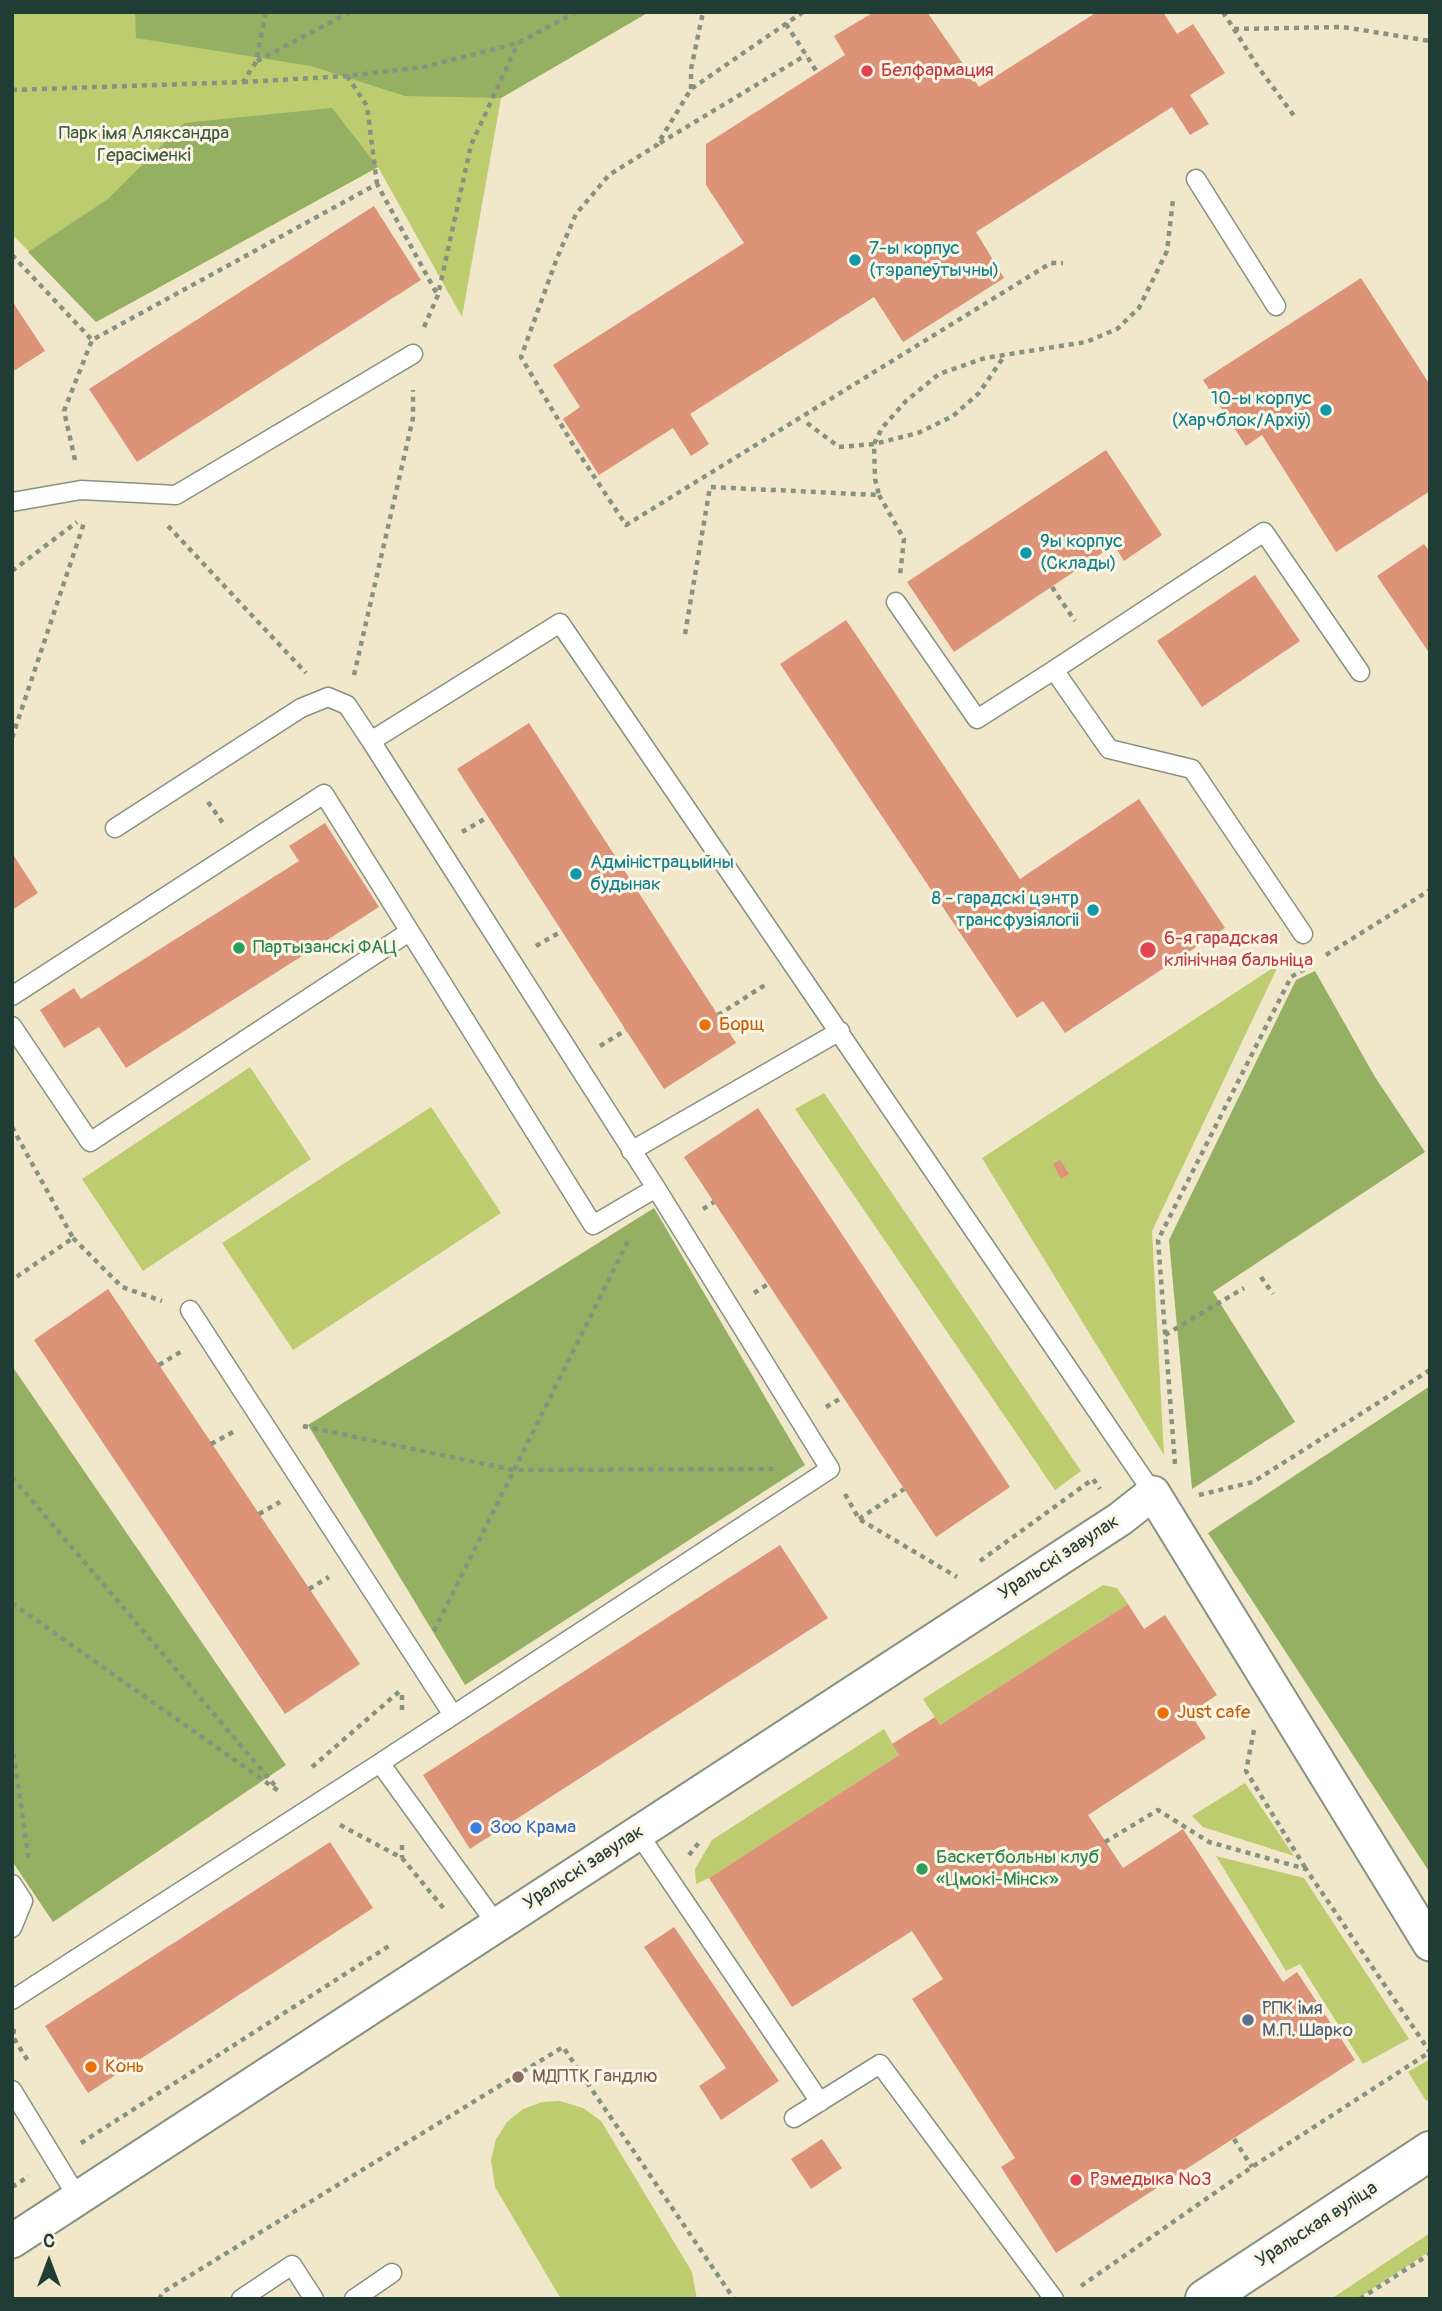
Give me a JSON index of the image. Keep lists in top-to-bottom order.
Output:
{
  "streets": {
    "street": ["Уральскі завулак", "Уральская вуліца"]
  },
  "parks": ["Парк імя Аляксандра Герасіменкі"],
  "places": [
    "Белфармация",
    "7-ы корпус (тэрапеўтычны)",
    "10-ы корпус (Харчблок/Архіў)",
    "9ы корпус (Склады)",
    "Адміністрацыйны будынак",
    "8 - гарадскі цэнтр трансфузіялогіі",
    "Партызанскі ФАЦ",
    "6-я гарадская клінічная бальніца",
    "Борщ",
    "Just cafe",
    "Зоо Крама",
    "Баскетбольны клуб «Цмокі-Мінск»",
    "РПК імя М.П. Шарко",
    "Конь",
    "МДПТК Гандлю",
    "Рэмедыка №3"
  ],
  "north": "top"
}
